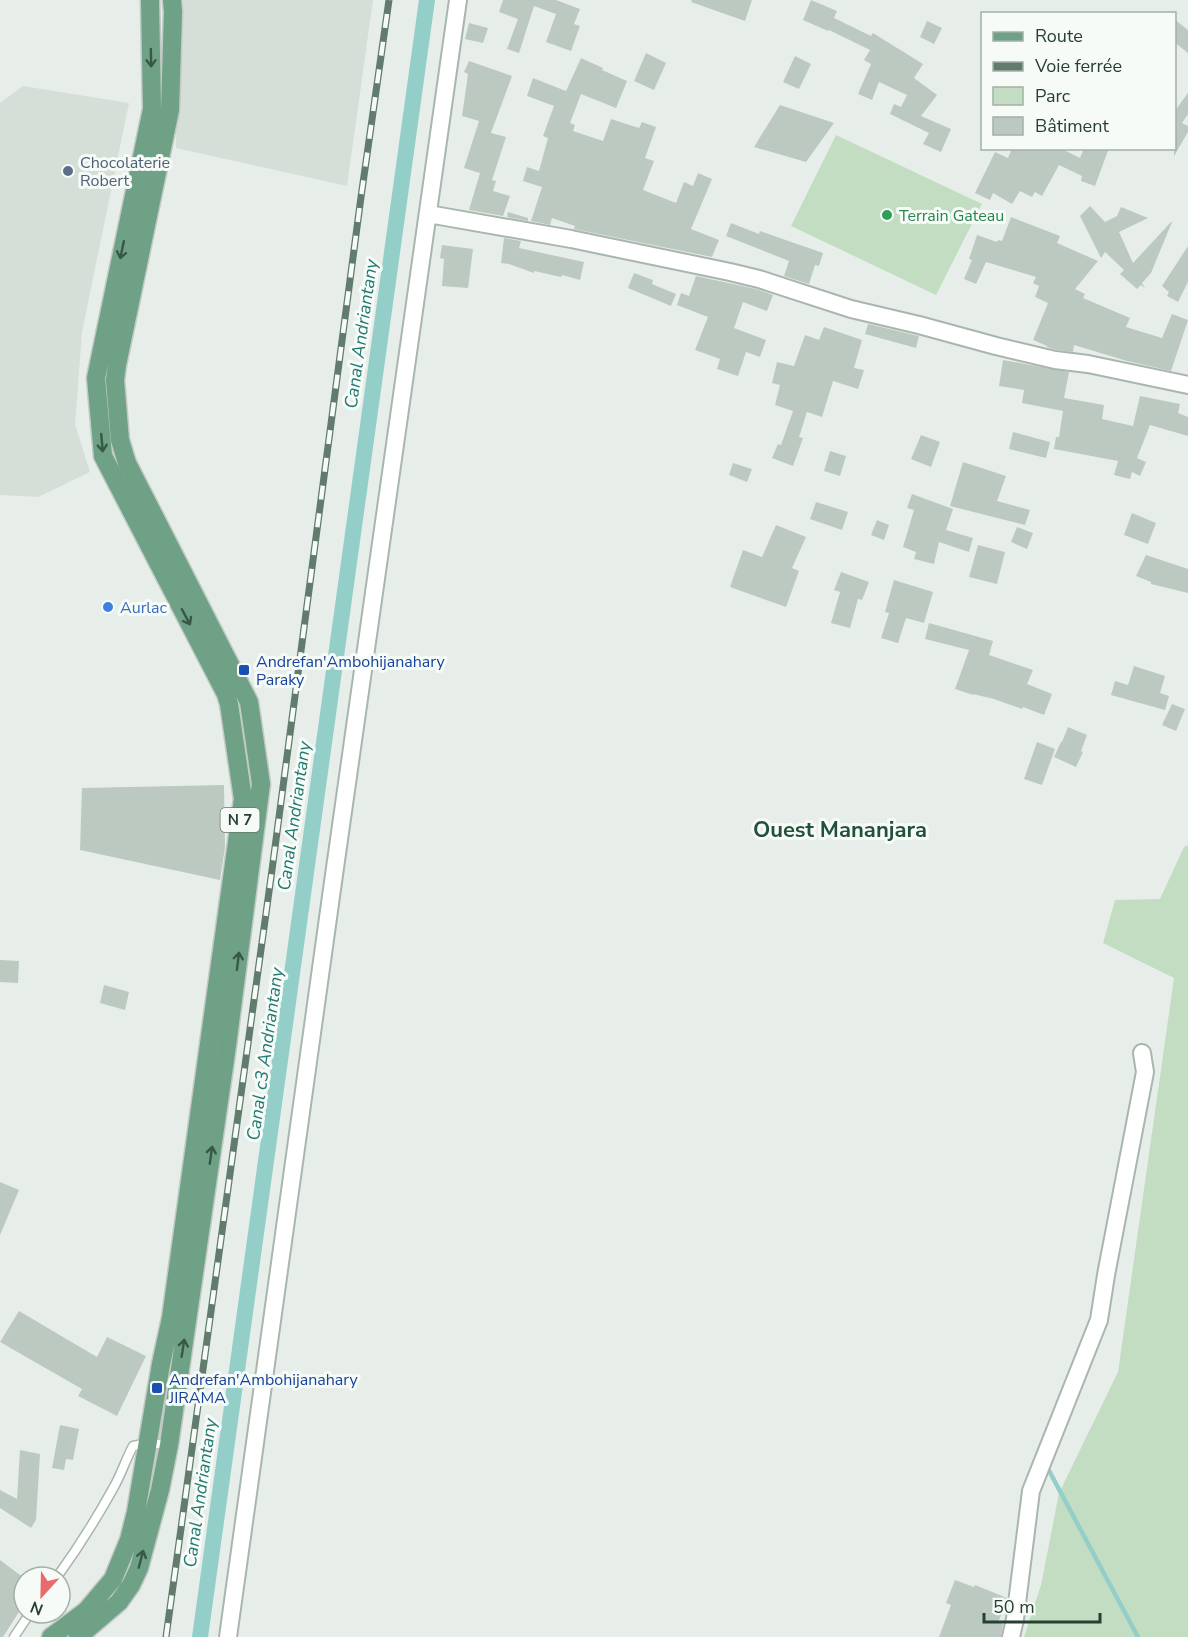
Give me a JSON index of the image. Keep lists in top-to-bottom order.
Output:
{
  "streets": {
    "main road": ["N 7"]
  },
  "districts": ["Ouest Mananjara"],
  "water": ["Canal Andriantany", "Canal c3 Andriantany"],
  "places": {
    "other": ["Chocolaterie Robert", "Terrain Gateau", "Aurlac"],
    "transit": ["Andrefan'Ambohijanahary Paraky", "Andrefan'Ambohijanahary JIRAMA"]
  },
  "legend": [
    "Route",
    "Voie ferrée",
    "Parc",
    "Bâtiment"
  ],
  "scale_bar": "50 m",
  "north": "bottom"
}
